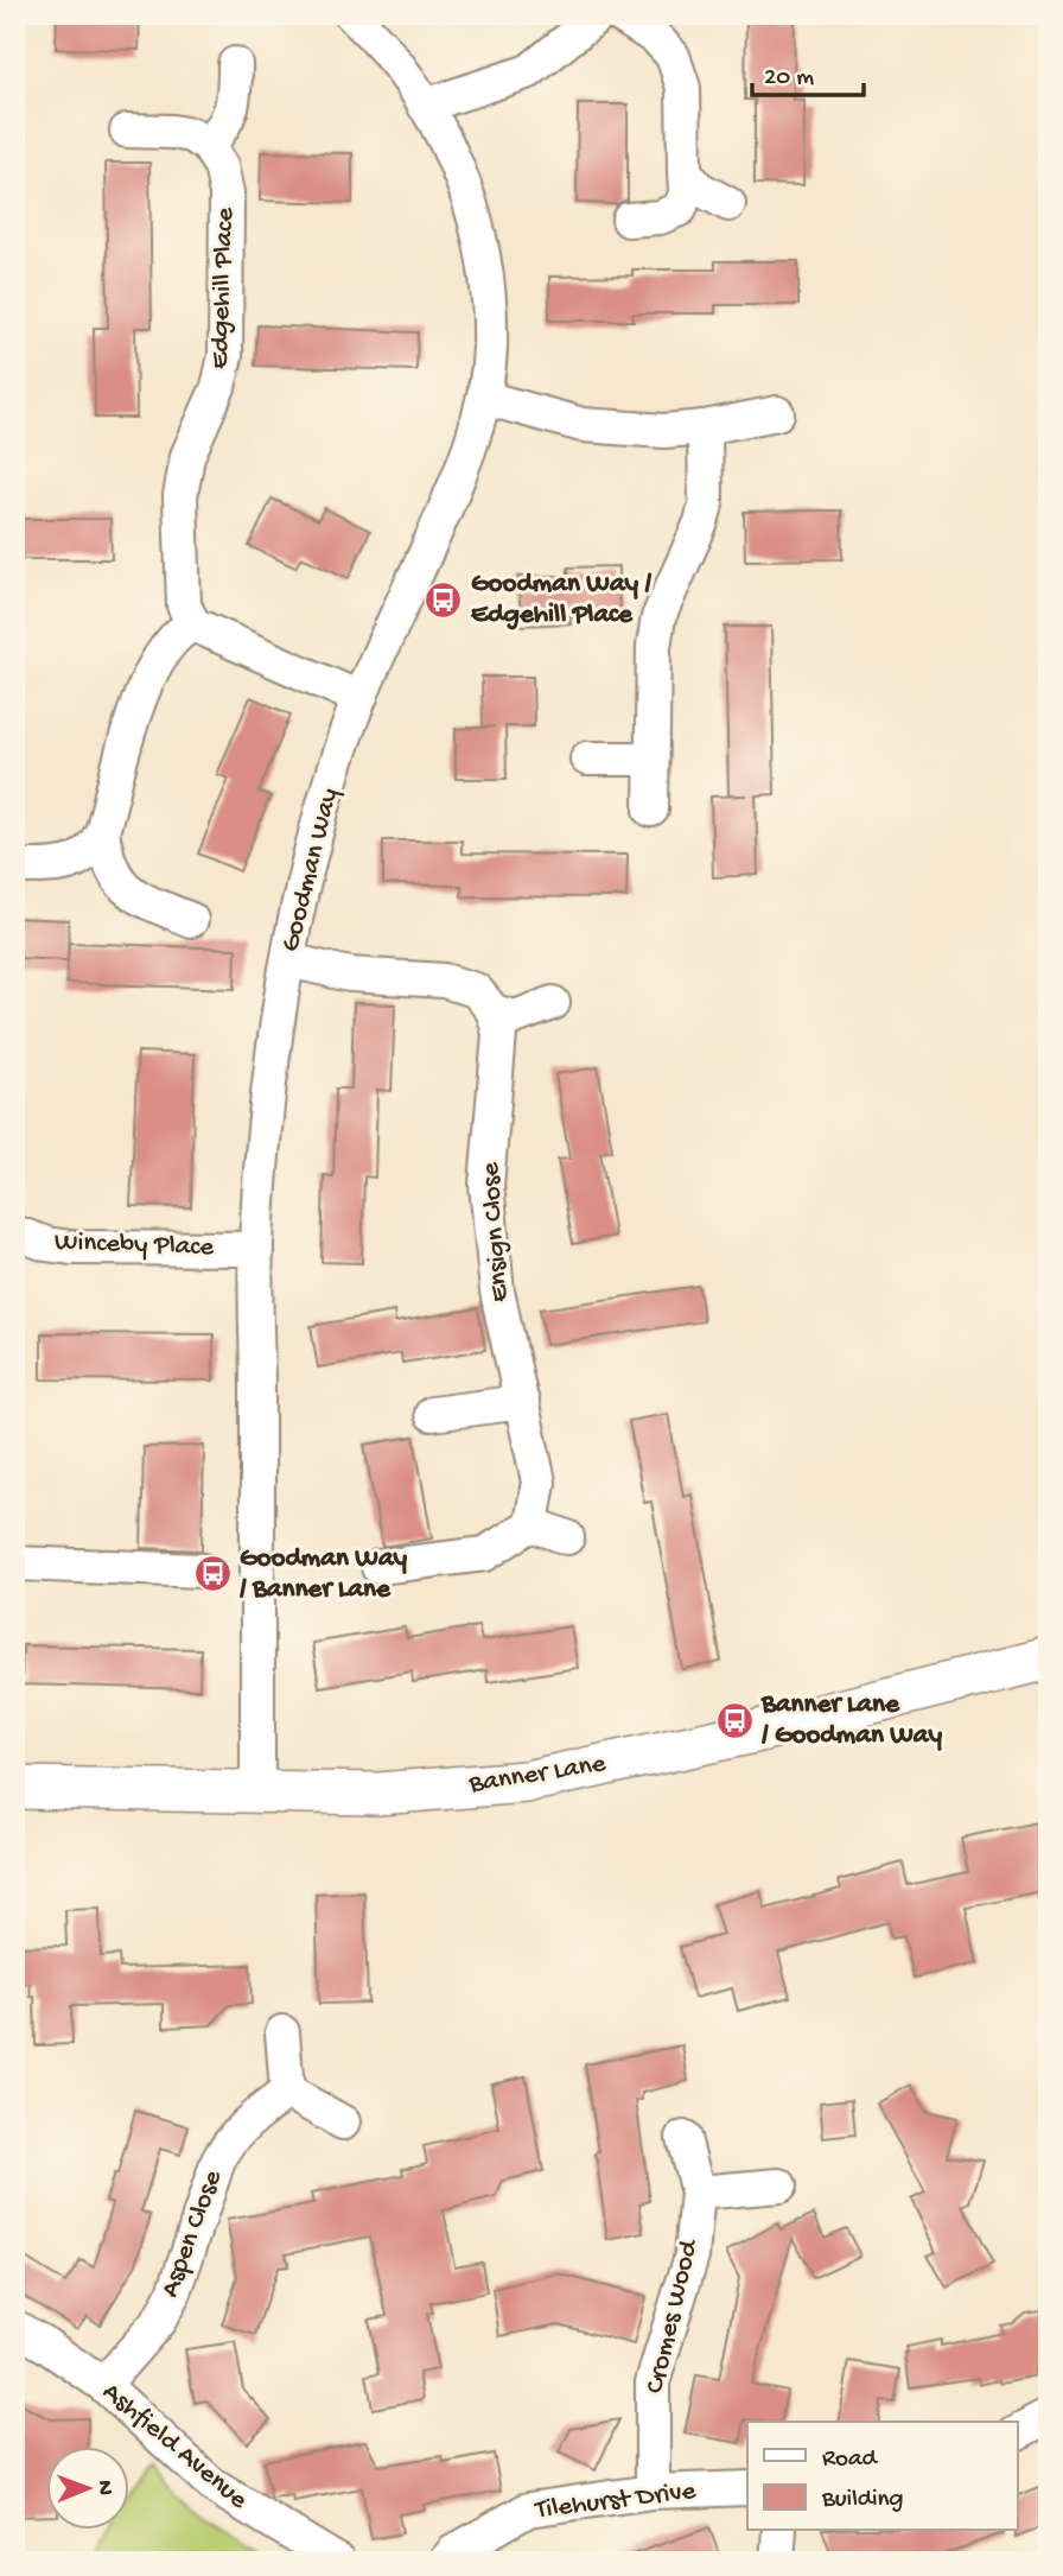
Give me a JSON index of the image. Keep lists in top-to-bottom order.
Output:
{
  "streets": {
    "street": [
      "Edgehill Place",
      "Goodman Way",
      "Ensign Close",
      "Winceby Place",
      "Banner Lane",
      "Aspen Close",
      "Cromes Wood",
      "Ashfield Avenue",
      "Tilehurst Drive"
    ]
  },
  "crossings": [
    ["Goodman Way", "Winceby Place"],
    ["Goodman Way", "Banner Lane"],
    ["Aspen Close", "Ashfield Avenue"],
    ["Cromes Wood", "Tilehurst Drive"]
  ],
  "places": {
    "bus stop": ["Goodman Way / Edgehill Place", "Goodman Way / Banner Lane", "Banner Lane / Goodman Way"]
  },
  "legend": ["Road", "Building"],
  "scale_bar": "20 m",
  "north": "right"
}
